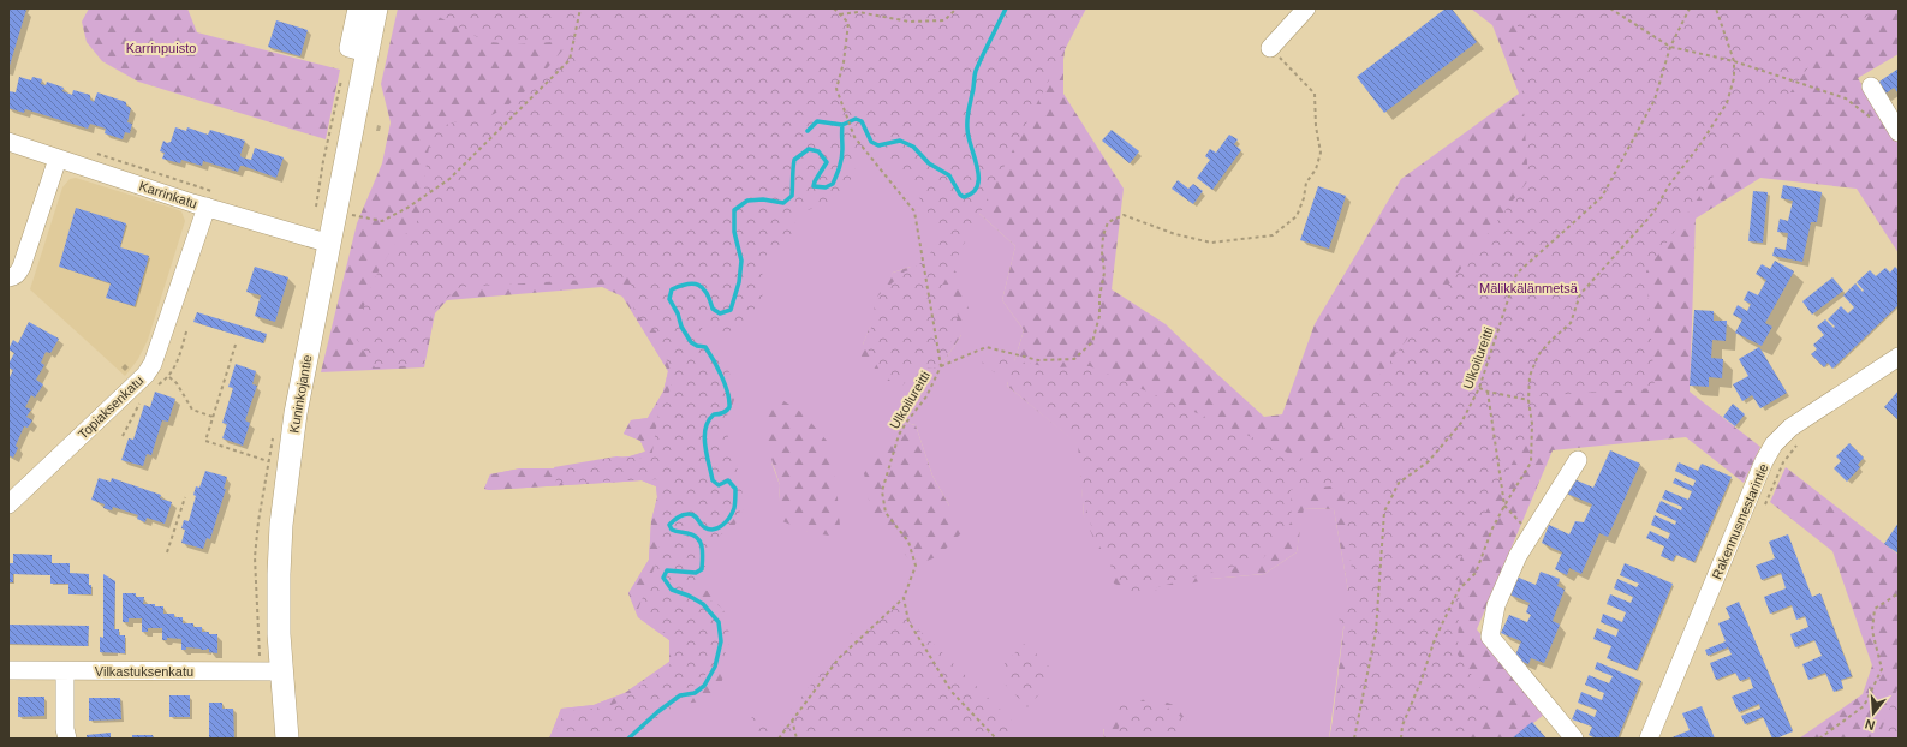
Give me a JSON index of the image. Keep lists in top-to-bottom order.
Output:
{
  "streets": {
    "main road": ["Kuninkojantie"],
    "street": [
      "Karrinkatu",
      "Topiaksenkatu",
      "Rakennusmestarintie",
      "Vilkastuksenkatu"
    ],
    "path": ["Ulkoilureitti"]
  },
  "crossings": [
    ["Karrinkatu", "Kuninkojantie"],
    ["Karrinkatu", "Topiaksenkatu"],
    ["Kuninkojantie", "Vilkastuksenkatu"]
  ],
  "parks": ["Karrinpuisto", "Mälikkälänmetsä"],
  "north": "bottom"
}
